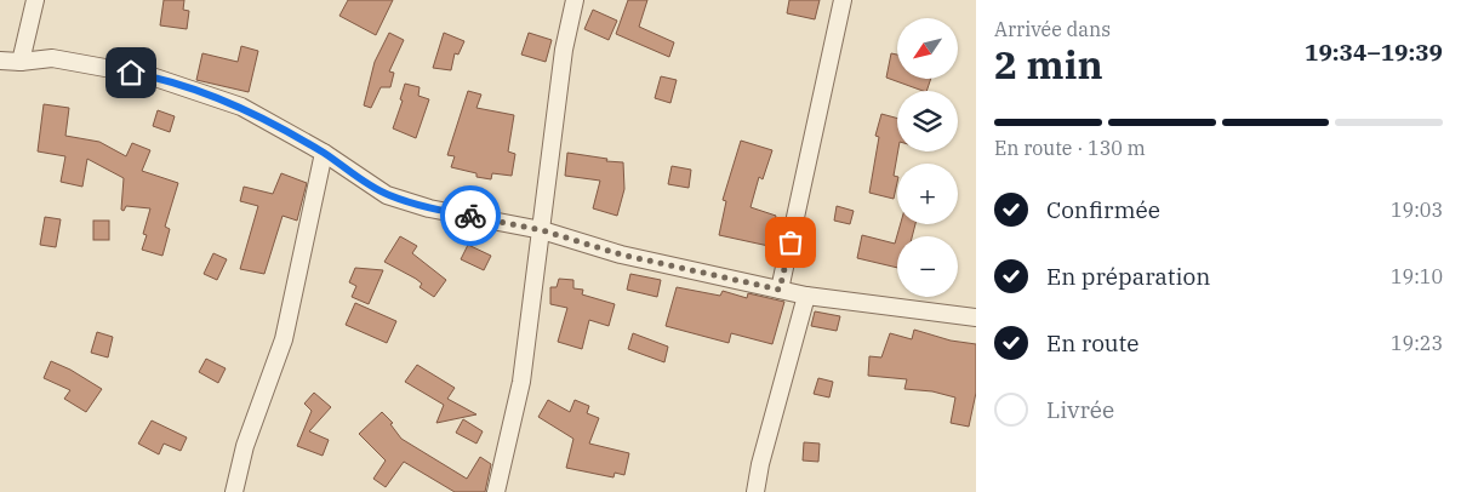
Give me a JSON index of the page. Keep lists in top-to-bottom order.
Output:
{
  "north": "bottom left",
  "page": {
    "heading": ["2 min", "Arrivée dans", "19:34–19:39"],
    "map_buttons": ["+", "−"],
    "bar": "En route · 130 m",
    "list": [
      ["Confirmée", "19:03"],
      ["En préparation", "19:10"],
      ["En route", "19:23"],
      "Livrée"
    ]
  }
}
